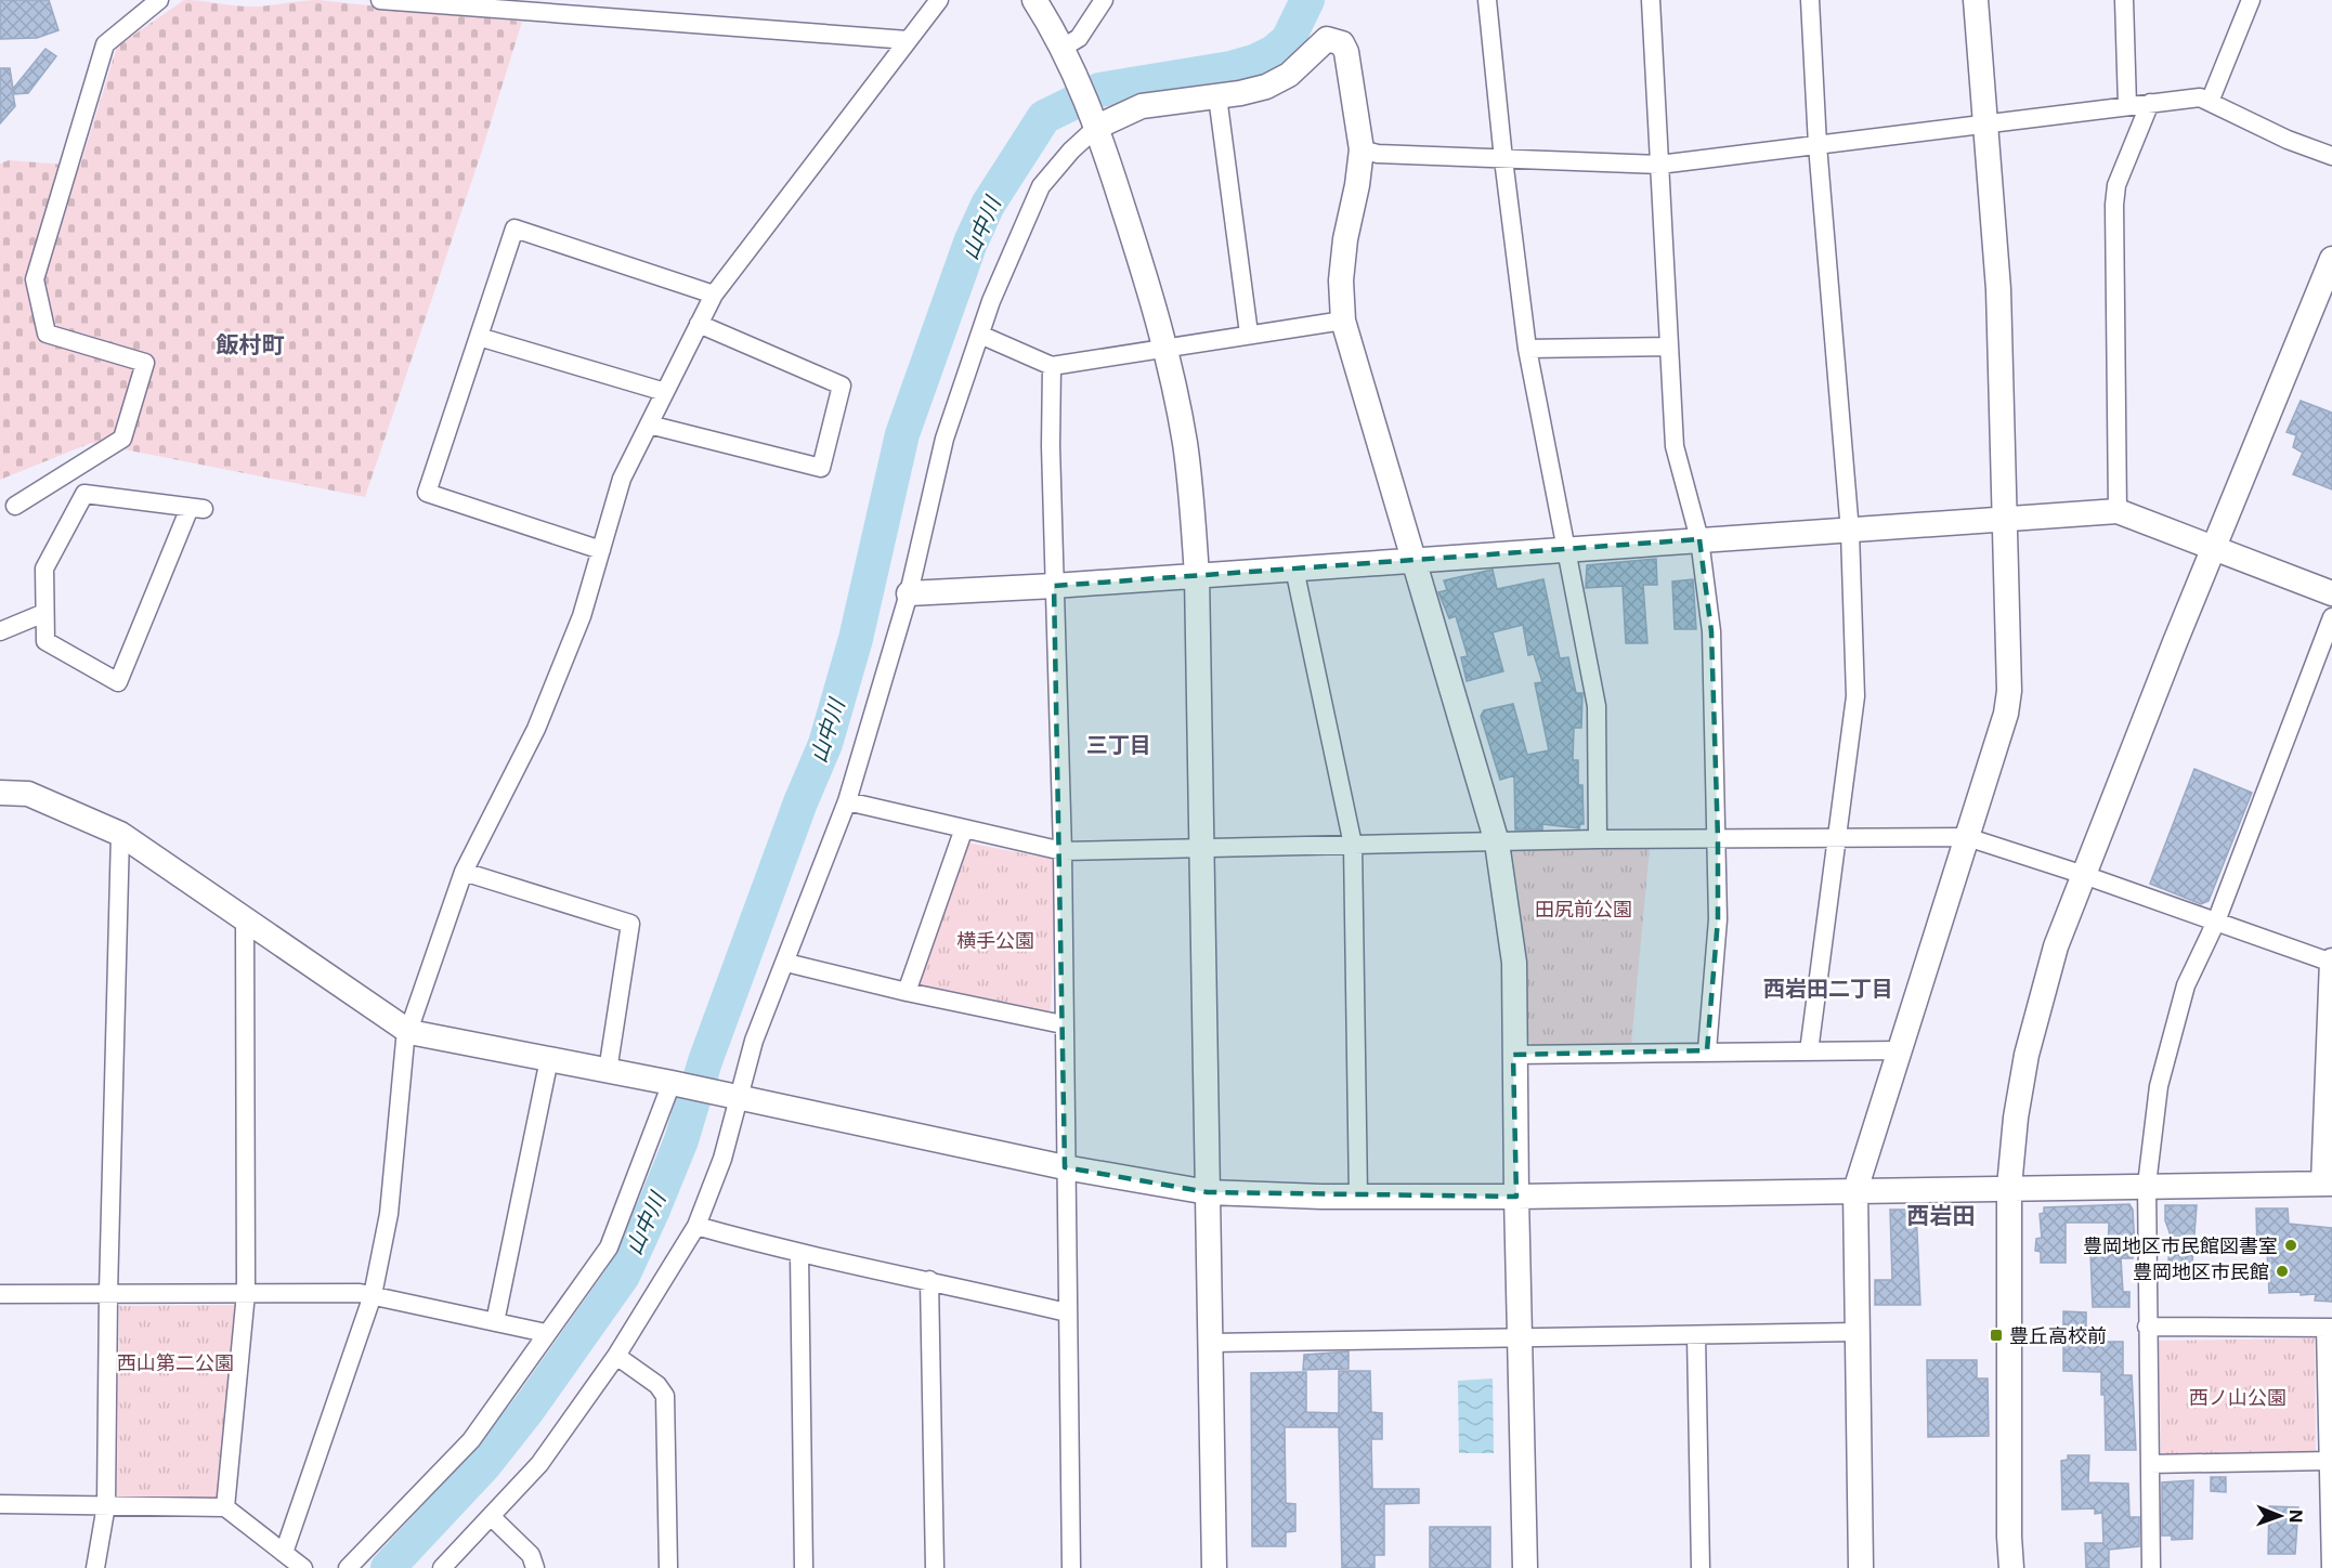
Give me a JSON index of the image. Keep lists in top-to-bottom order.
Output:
{
  "districts": [
    "飯村町",
    "三丁目",
    "西岩田二丁目",
    "西岩田"
  ],
  "water": ["山中川"],
  "parks": [
    "田尻前公園",
    "横手公園",
    "西山第二公園",
    "西ノ山公園"
  ],
  "places": {
    "other": ["豊岡地区市民館図書室", "豊岡地区市民館"],
    "transit": ["豊丘高校前"]
  },
  "north": "right"
}
